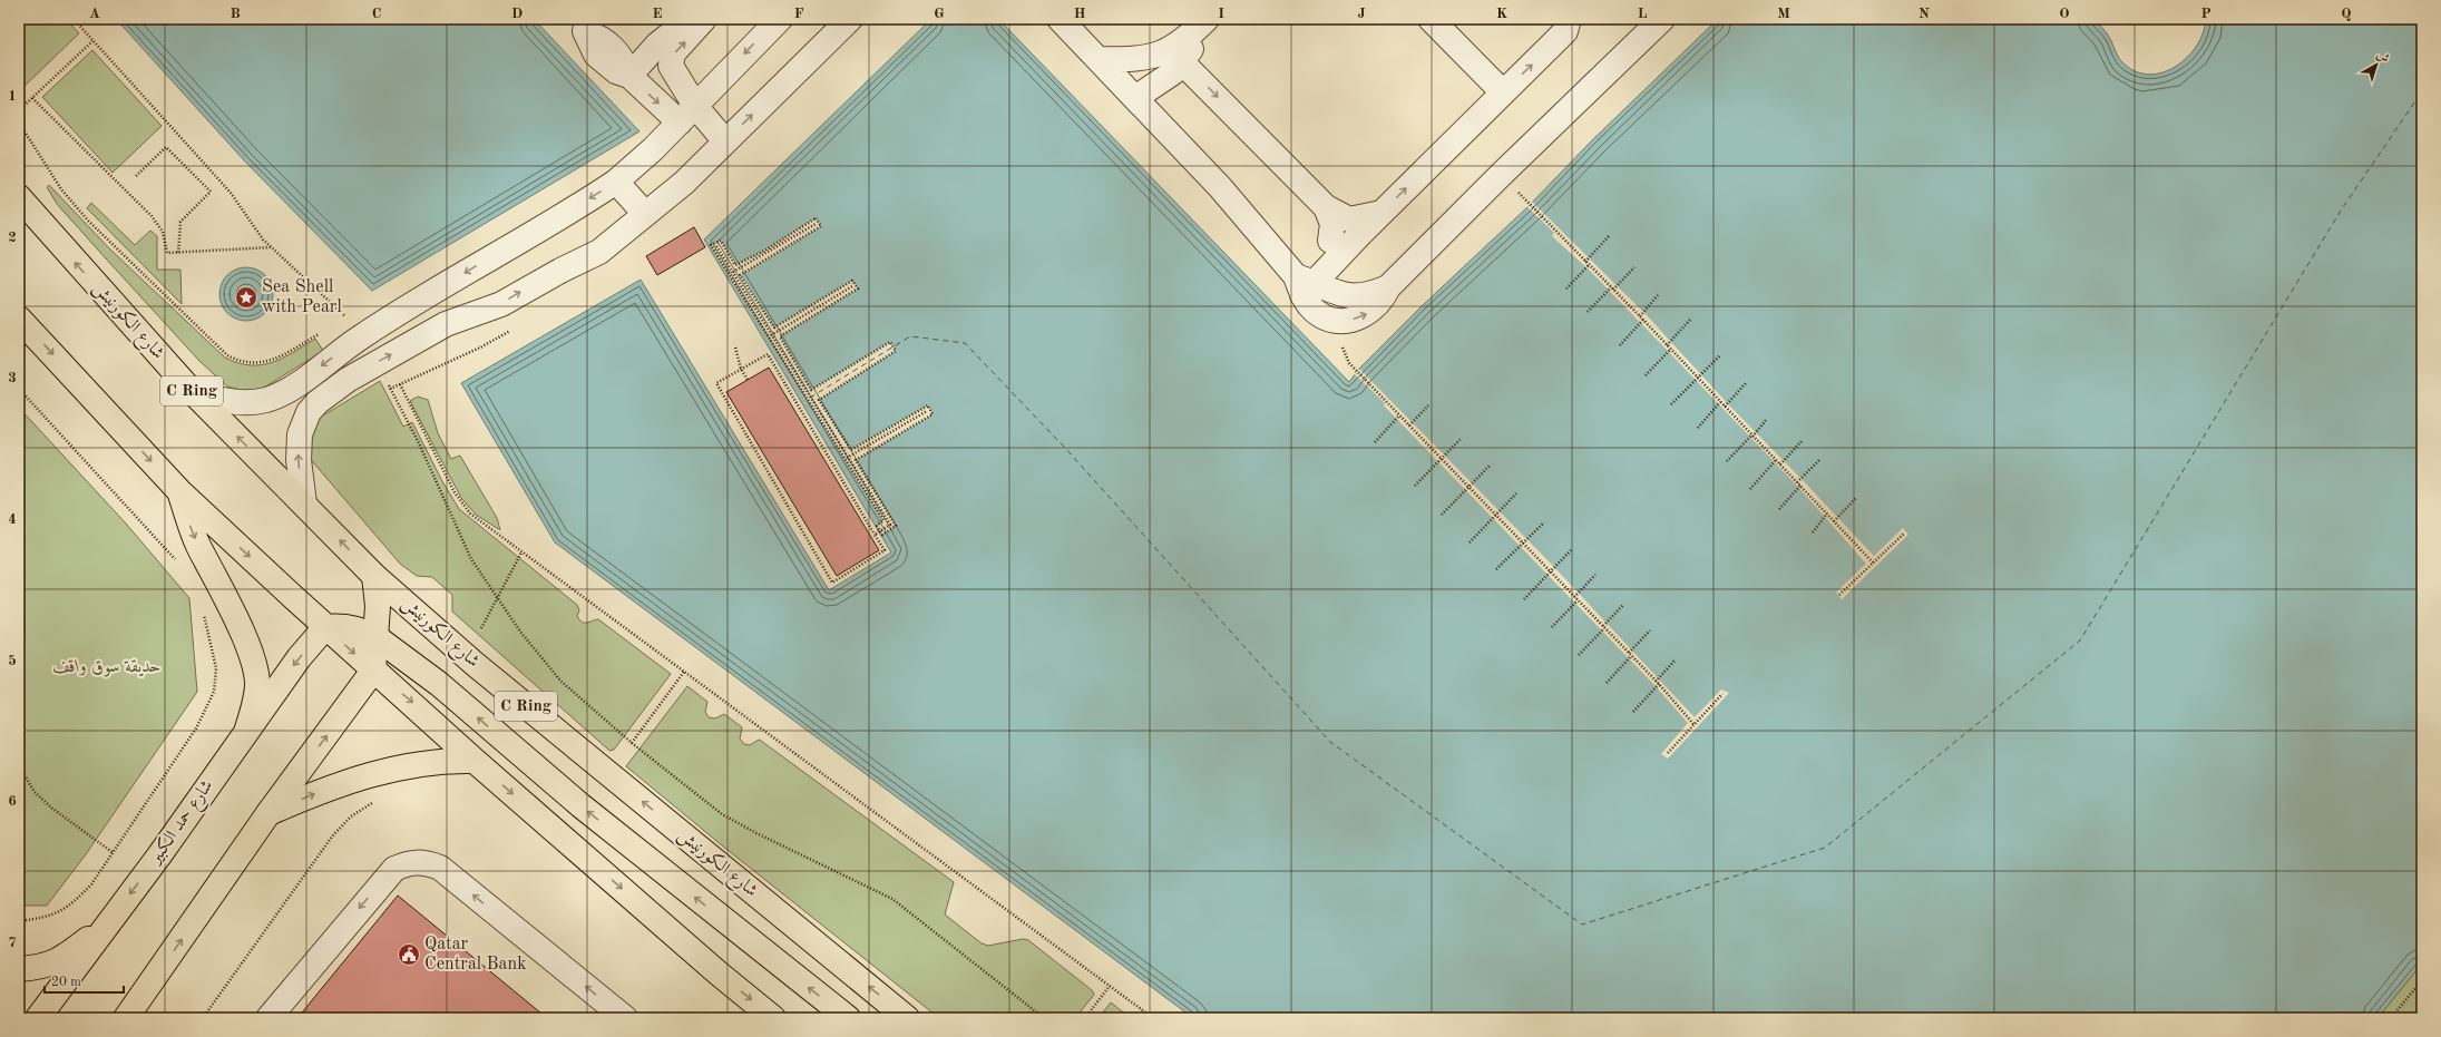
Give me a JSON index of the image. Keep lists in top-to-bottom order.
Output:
{
  "streets": {
    "main road": ["شارع الكورنيش", "C Ring", "شارع حمد الكبير"]
  },
  "parks": ["حديقة سوق واقف"],
  "places": {
    "place": ["Sea Shell with Pearl"],
    "public building": ["Qatar Central Bank"]
  },
  "scale_bar": "20 m",
  "north": "top right",
  "grid": {
    "columns": [
      "A",
      "B",
      "C",
      "D",
      "E",
      "F",
      "G",
      "H",
      "I",
      "J",
      "K",
      "L",
      "M",
      "N",
      "O",
      "P",
      "Q"
    ],
    "rows": [
      "1",
      "2",
      "3",
      "4",
      "5",
      "6",
      "7"
    ]
  }
}
